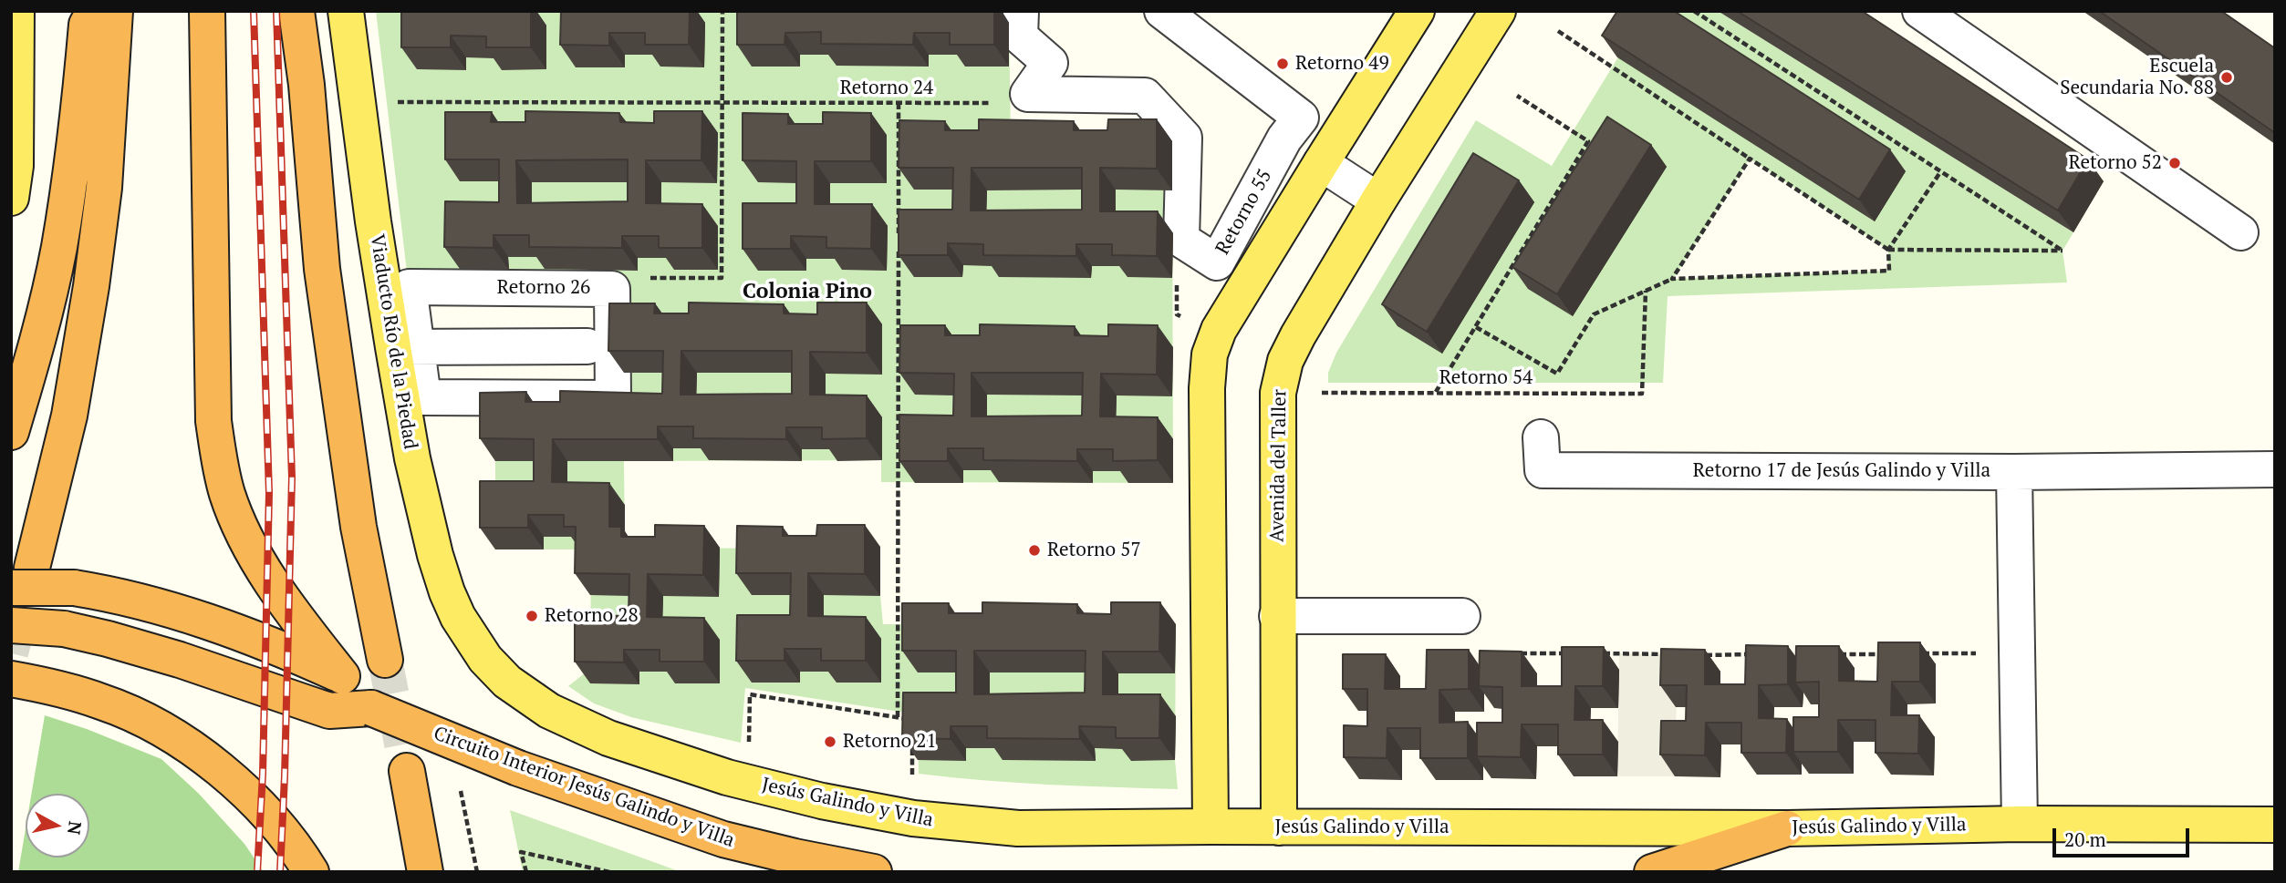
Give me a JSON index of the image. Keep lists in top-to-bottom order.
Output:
{
  "streets": {
    "highway": ["Circuito Interior Jesús Galindo y Villa"],
    "main road": ["Viaducto Río de la Piedad", "Avenida del Taller", "Jesús Galindo y Villa"],
    "street": ["Retorno 55", "Retorno 26", "Retorno 17 de Jesús Galindo y Villa"],
    "path": ["Retorno 24", "Retorno 54"]
  },
  "crossings": [
    ["Retorno 24", "Viaducto Río de la Piedad"],
    ["Retorno 26", "Viaducto Río de la Piedad"],
    ["Viaducto Río de la Piedad", "Jesús Galindo y Villa"],
    ["Avenida del Taller", "Jesús Galindo y Villa"],
    ["Retorno 17 de Jesús Galindo y Villa", "Jesús Galindo y Villa"]
  ],
  "districts": ["Colonia Pino"],
  "places": [
    "Retorno 49",
    "Escuela Secundaria No. 88",
    "Retorno 52",
    "Retorno 57",
    "Retorno 28",
    "Retorno 21"
  ],
  "scale_bar": "20 m",
  "north": "right"
}
